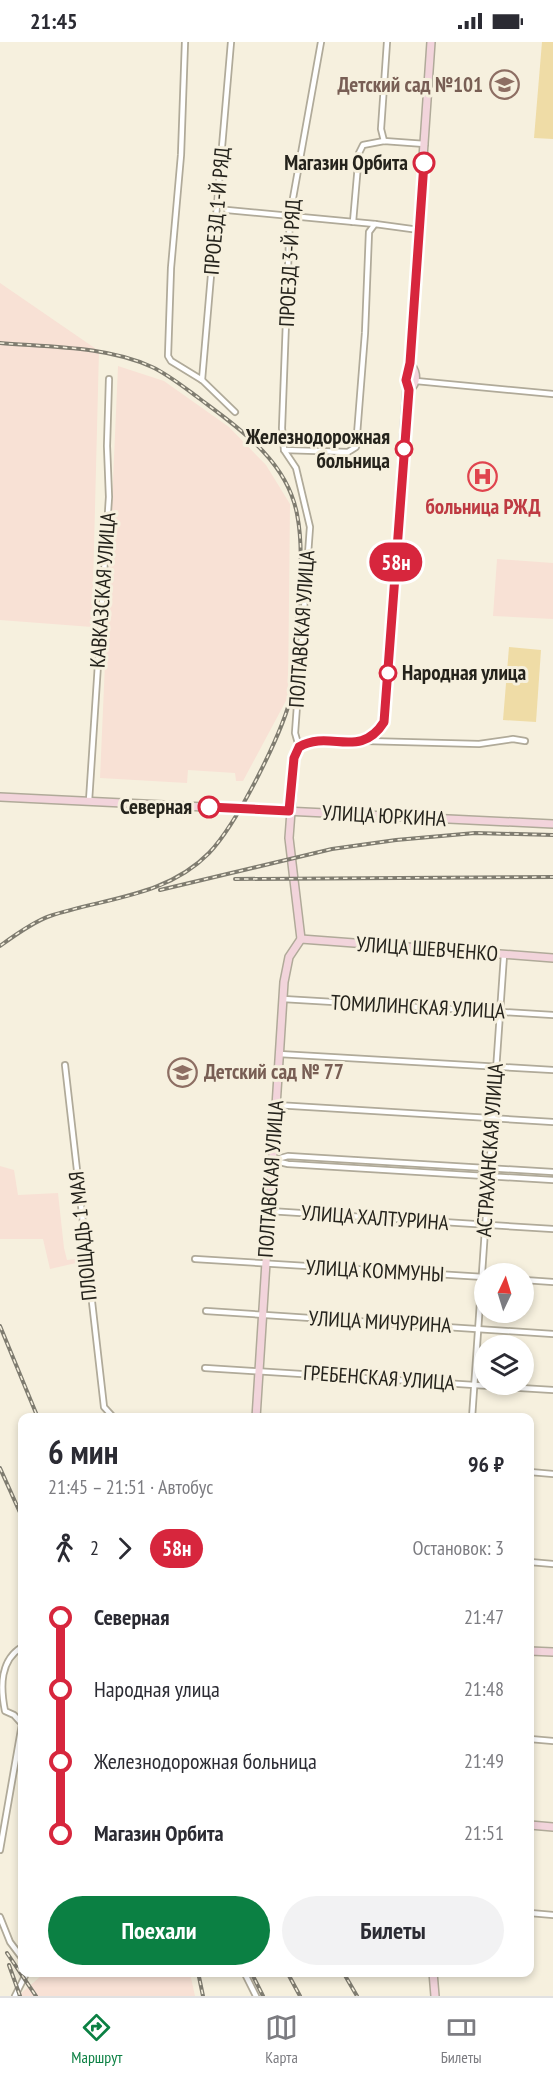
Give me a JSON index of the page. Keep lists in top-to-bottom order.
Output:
{
  "streets": {
    "street": [
      "ПРОЕЗД 1-Й РЯД",
      "ПРОЕЗД 3-Й РЯД",
      "КАВКАЗСКАЯ УЛИЦА",
      "ПОЛТАВСКАЯ УЛИЦА",
      "УЛИЦА ЮРКИНА",
      "УЛИЦА ШЕВЧЕНКО",
      "ТОМИЛИНСКАЯ УЛИЦА",
      "АСТРАХАНСКАЯ УЛИЦА",
      "УЛИЦА ХАЛТУРИНА",
      "ПЛОЩАДЬ 1 МАЯ",
      "УЛИЦА КОММУНЫ",
      "УЛИЦА МИЧУРИНА",
      "ГРЕБЕНСКАЯ УЛИЦА"
    ]
  },
  "crossings": [
    ["ПРОЕЗД 3-Й РЯД", "ПОЛТАВСКАЯ УЛИЦА"],
    ["КАВКАЗСКАЯ УЛИЦА", "УЛИЦА ЮРКИНА"],
    ["ПОЛТАВСКАЯ УЛИЦА", "УЛИЦА ЮРКИНА"],
    ["ПОЛТАВСКАЯ УЛИЦА", "УЛИЦА ШЕВЧЕНКО"],
    ["ПОЛТАВСКАЯ УЛИЦА", "ТОМИЛИНСКАЯ УЛИЦА"],
    ["ПОЛТАВСКАЯ УЛИЦА", "УЛИЦА ХАЛТУРИНА"],
    ["ПОЛТАВСКАЯ УЛИЦА", "УЛИЦА КОММУНЫ"],
    ["ПОЛТАВСКАЯ УЛИЦА", "УЛИЦА МИЧУРИНА"],
    ["ПОЛТАВСКАЯ УЛИЦА", "ГРЕБЕНСКАЯ УЛИЦА"],
    ["УЛИЦА ШЕВЧЕНКО", "АСТРАХАНСКАЯ УЛИЦА"],
    ["ТОМИЛИНСКАЯ УЛИЦА", "АСТРАХАНСКАЯ УЛИЦА"],
    ["АСТРАХАНСКАЯ УЛИЦА", "УЛИЦА ХАЛТУРИНА"],
    ["АСТРАХАНСКАЯ УЛИЦА", "УЛИЦА МИЧУРИНА"]
  ],
  "places": {
    "school or university": ["Детский сад №101", "Детский сад № 77"],
    "other": [
      "Магазин Орбита",
      "Железнодорожная больница",
      "Народная улица",
      "Северная"
    ],
    "hospital": ["больница РЖД"]
  },
  "lines": ["bus line 58н"],
  "north": "top",
  "page": {
    "status": "21:45",
    "on_map": "58н",
    "heading": ["6 мин", "21:45 – 21:51 · Автобус", "96 ₽"],
    "legs": ["2", "58н", "Остановок: 3"],
    "list": [
      {
        "name": "Северная",
        "value": "21:47"
      },
      {
        "name": "Народная улица",
        "value": "21:48"
      },
      {
        "name": "Железнодорожная больница",
        "value": "21:49"
      },
      {
        "name": "Магазин Орбита",
        "value": "21:51"
      }
    ],
    "buttons": ["Поехали", "Билеты"],
    "tabs": ["Маршрут", "Карта", "Билеты"]
  }
}
